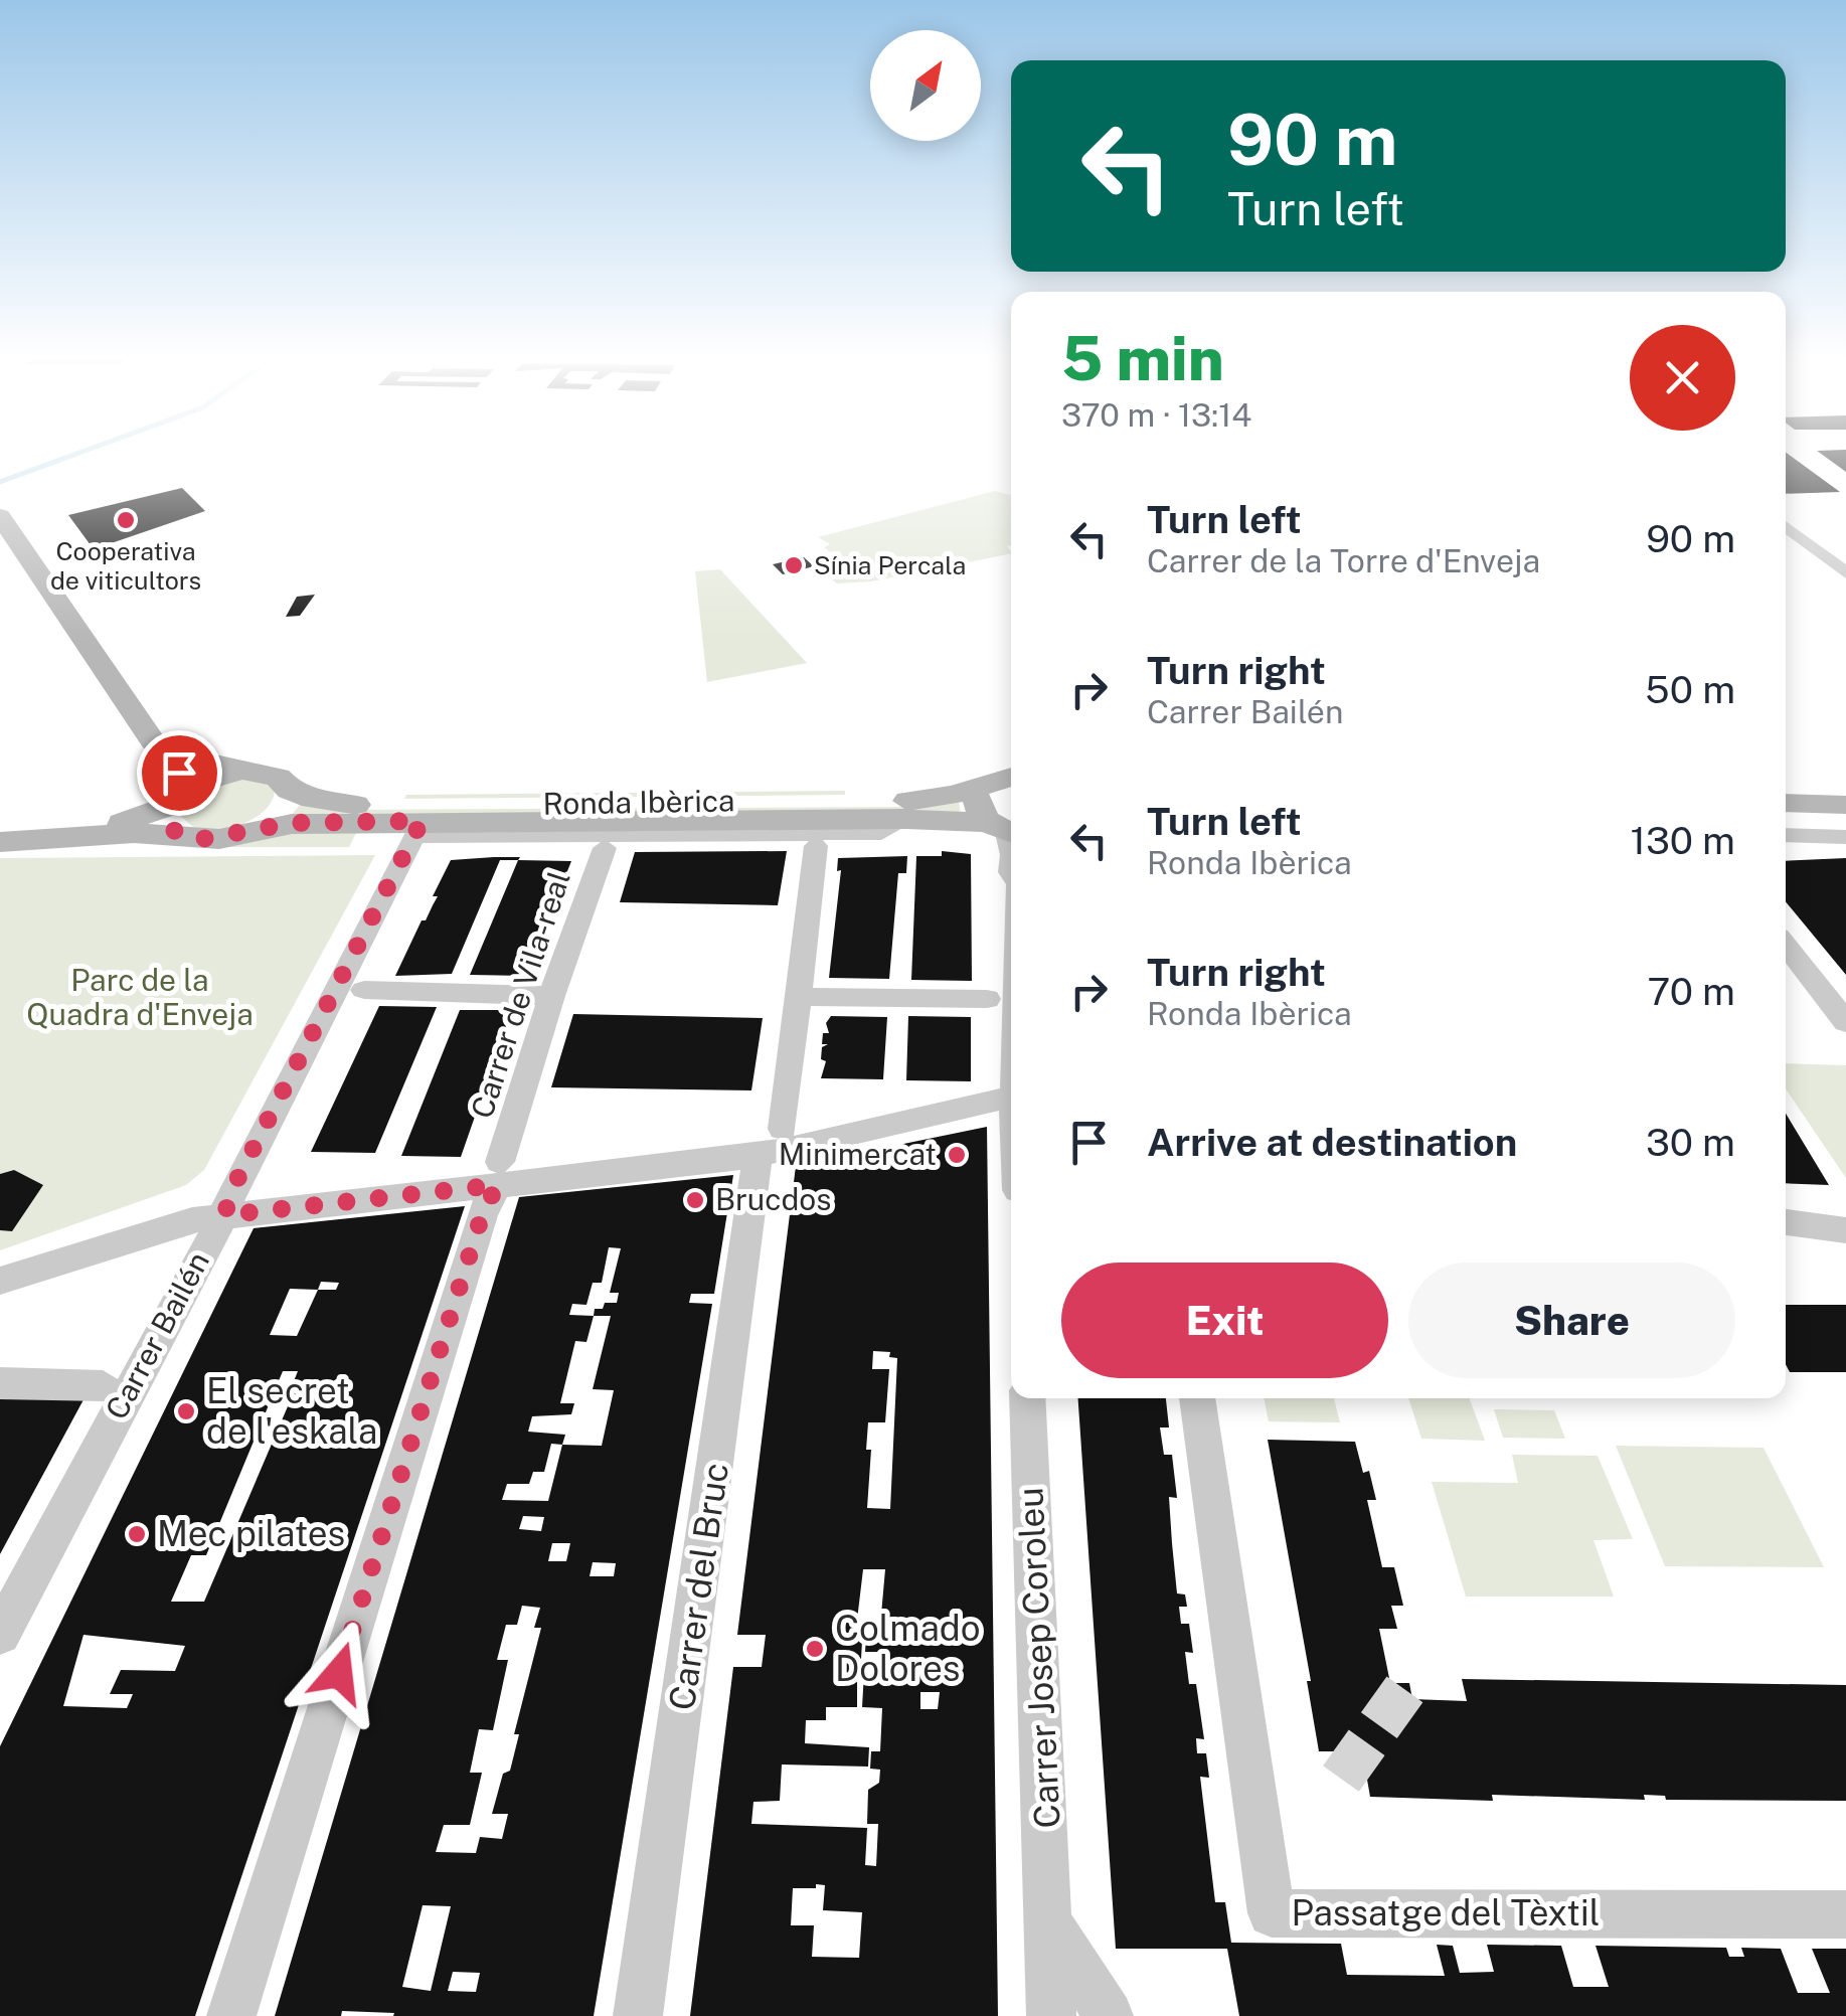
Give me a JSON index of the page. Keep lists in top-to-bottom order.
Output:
{
  "streets": {
    "street": [
      "Ronda Ibèrica",
      "Carrer de Vila-real",
      "Carrer Bailén",
      "Carrer del Bruc",
      "Carrer Josep Coroleu",
      "Passatge del Tèxtil"
    ]
  },
  "crossings": [
    ["Ronda Ibèrica", "Carrer Bailén"]
  ],
  "parks": ["Parc de la Quadra d'Enveja"],
  "places": [
    "Cooperativa de viticultors",
    "Sínia Percala",
    "Minimercat",
    "Brucdos",
    "El secret de l'eskala",
    "Mec pilates",
    "Colmado Dolores"
  ],
  "north": "top right",
  "page": {
    "turn": ["90 m", "Turn left"],
    "heading": ["5 min", "370 m · 13:14"],
    "list": [
      {
        "name": "Turn left",
        "note": "Carrer de la Torre d'Enveja",
        "value": "90 m"
      },
      {
        "name": "Turn right",
        "note": "Carrer Bailén",
        "value": "50 m"
      },
      {
        "name": "Turn left",
        "note": "Ronda Ibèrica",
        "value": "130 m"
      },
      {
        "name": "Turn right",
        "note": "Ronda Ibèrica",
        "value": "70 m"
      },
      {
        "name": "Arrive at destination",
        "value": "30 m"
      }
    ],
    "buttons": ["Exit", "Share"]
  }
}
